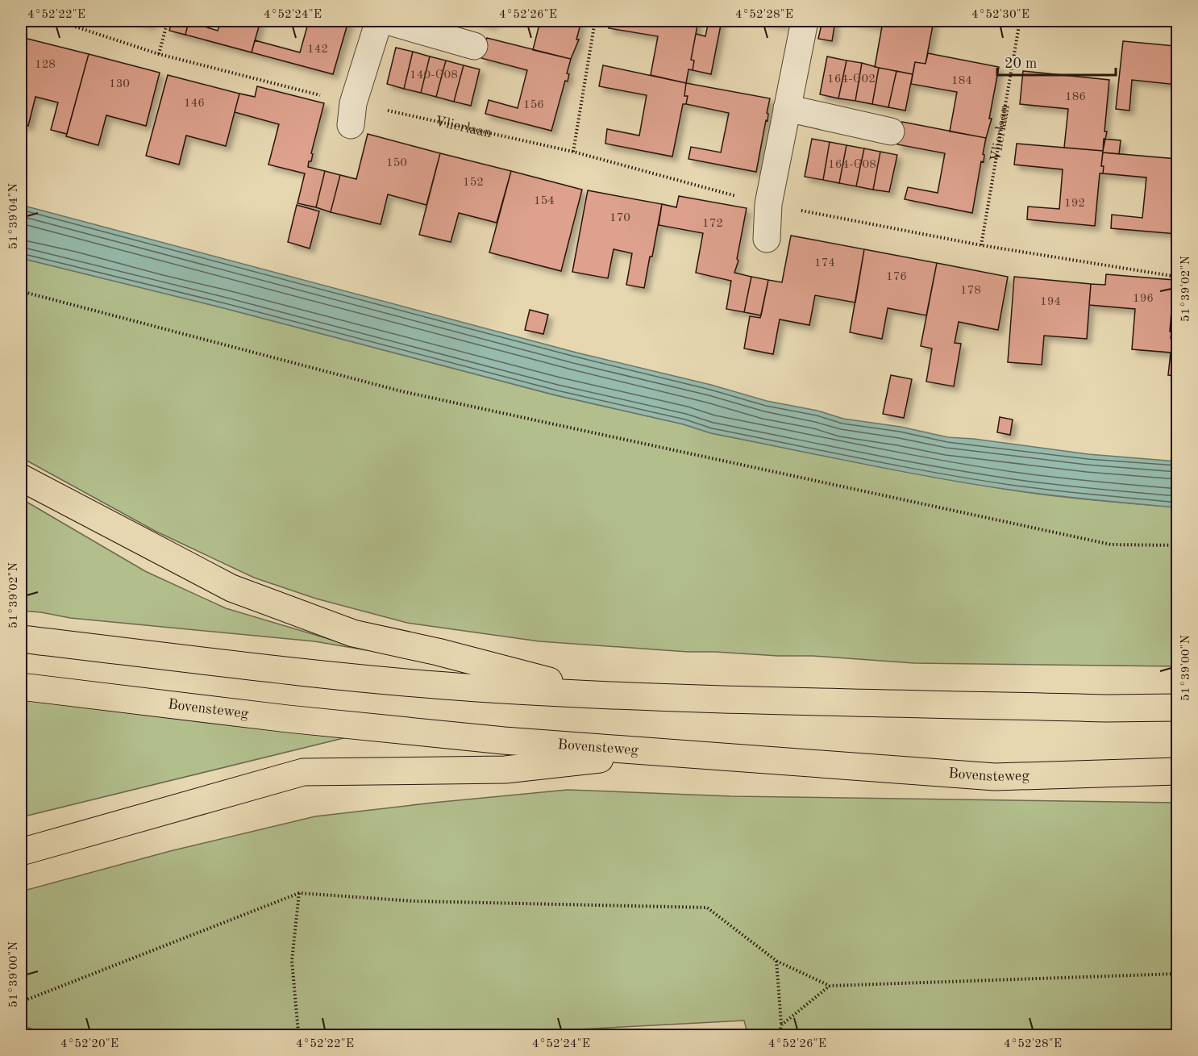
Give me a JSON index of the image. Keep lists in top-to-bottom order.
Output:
{
  "streets": {
    "main road": ["Bovensteweg"],
    "path": ["Vlierlaan"]
  },
  "house_numbers": [
    "142",
    "128",
    "140-G08",
    "164-G02",
    "184",
    "130",
    "186",
    "146",
    "156",
    "150",
    "164-G08",
    "152",
    "154",
    "192",
    "170",
    "172",
    "174",
    "176",
    "178",
    "196",
    "194"
  ],
  "scale_bar": "20 m",
  "coordinates": [
    "4°52'22\"E",
    "4°52'24\"E",
    "4°52'26\"E",
    "4°52'28\"E",
    "4°52'30\"E",
    "51°39'04\"N",
    "51°39'02\"N",
    "51°39'00\"N",
    "4°52'20\"E"
  ]
}
